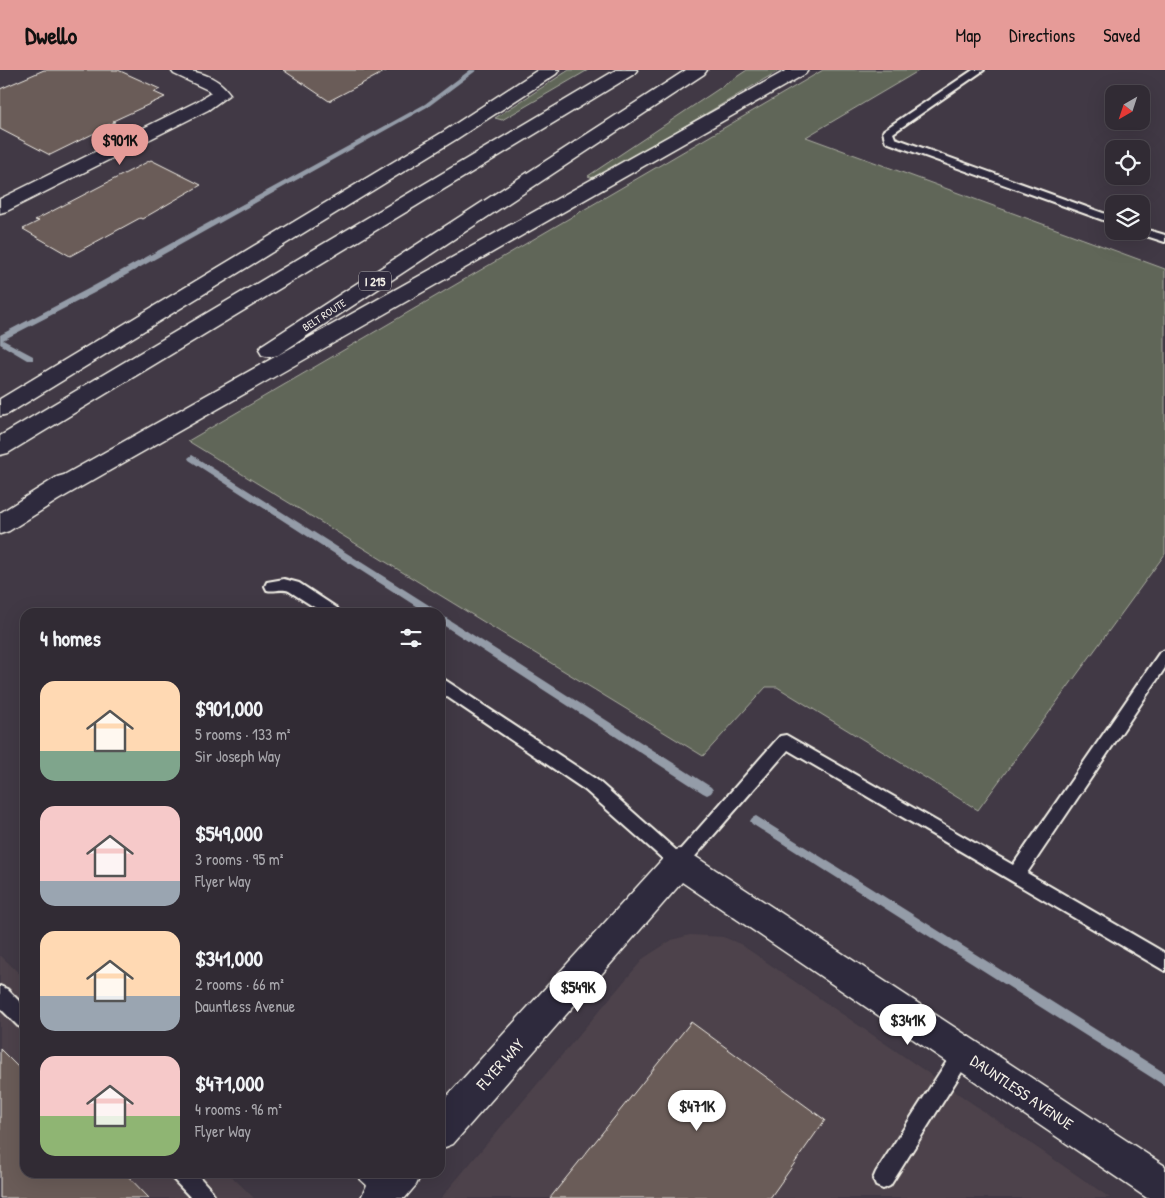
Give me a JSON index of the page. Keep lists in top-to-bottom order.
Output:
{
  "streets": {
    "main road": [
      "I 215",
      "BELT ROUTE",
      "FLYER WAY",
      "DAUNTLESS AVENUE"
    ]
  },
  "crossings": [
    ["FLYER WAY", "DAUNTLESS AVENUE"]
  ],
  "north": "bottom left",
  "page": {
    "header": "Dwello",
    "nav": ["Map", "Directions", "Saved"],
    "price": [
      "$901K",
      "$549K",
      "$341K",
      "$471K"
    ],
    "heading": "4 homes",
    "list": [
      {
        "name": "$901,000",
        "note": "5 rooms · 133 m² · Sir Joseph Way"
      },
      {
        "name": "$549,000",
        "note": "3 rooms · 95 m² · Flyer Way"
      },
      {
        "name": "$341,000",
        "note": "2 rooms · 66 m² · Dauntless Avenue"
      },
      {
        "name": "$471,000",
        "note": "4 rooms · 96 m² · Flyer Way"
      }
    ]
  }
}
